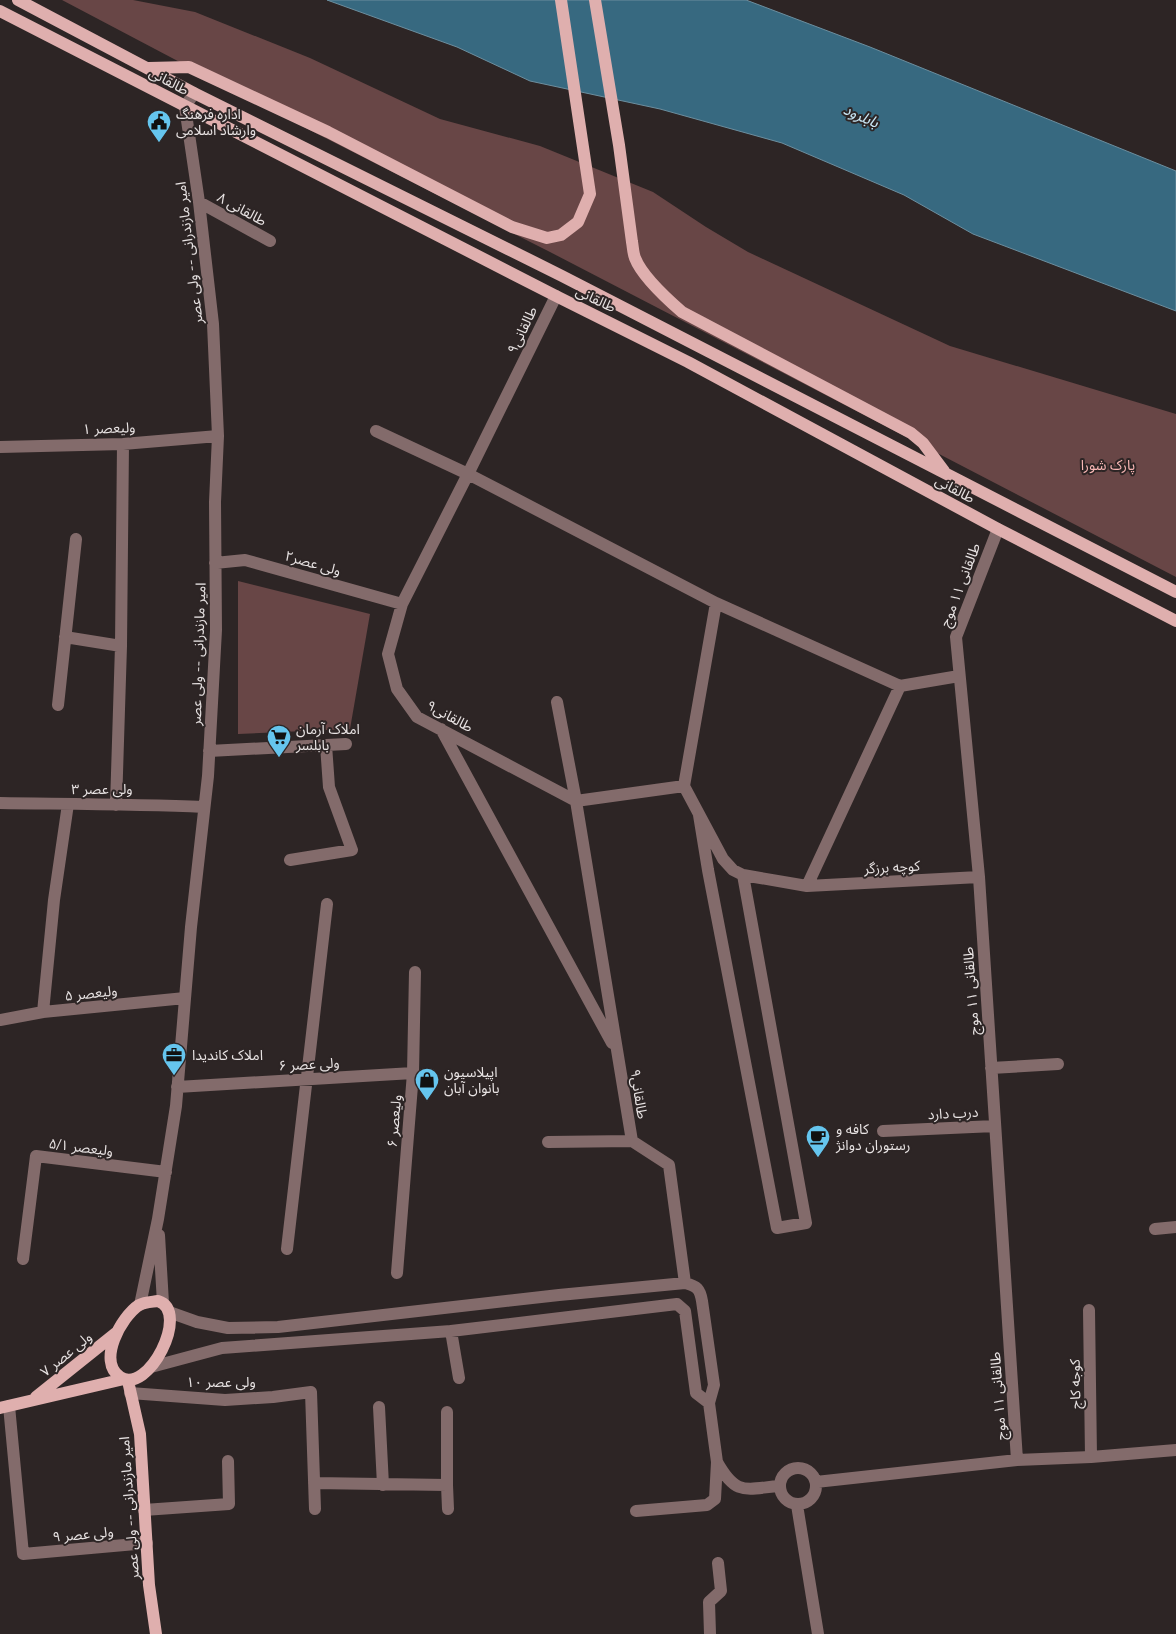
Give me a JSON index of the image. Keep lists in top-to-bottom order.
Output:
{
  "streets": {
    "main road": ["طالقانی", "امیر مازندرانی -- ولی عصر", "ولی عصر ۷"],
    "street": [
      "طالقانی ۸",
      "طالقانی۹",
      "ولیعصر ۱",
      "ولی عصر۲",
      "طالقانی ۱۱ موج",
      "ولی عصر ۳",
      "کوچه برزگر",
      "ولیعصر ۵",
      "ولی عصر ۶",
      "درب دارد",
      "ولیعصر ۶",
      "ولیعصر ۵/۱",
      "ولی عصر ۱۰",
      "کوجه کاج",
      "ولی عصر ۹"
    ]
  },
  "crossings": [
    ["طالقانی", "امیر مازندرانی -- ولی عصر"],
    ["طالقانی", "طالقانی۹"],
    ["طالقانی", "طالقانی ۱۱ موج"],
    ["طالقانی ۸", "امیر مازندرانی -- ولی عصر"],
    ["امیر مازندرانی -- ولی عصر", "ولیعصر ۱"],
    ["امیر مازندرانی -- ولی عصر", "ولی عصر۲"],
    ["امیر مازندرانی -- ولی عصر", "ولی عصر ۳"],
    ["امیر مازندرانی -- ولی عصر", "ولیعصر ۵"],
    ["امیر مازندرانی -- ولی عصر", "ولی عصر ۶"],
    ["امیر مازندرانی -- ولی عصر", "ولیعصر ۵/۱"],
    ["امیر مازندرانی -- ولی عصر", "ولی عصر ۷"],
    ["امیر مازندرانی -- ولی عصر", "ولی عصر ۱۰"],
    ["امیر مازندرانی -- ولی عصر", "ولی عصر ۹"],
    ["طالقانی۹", "ولی عصر۲"],
    ["طالقانی ۱۱ موج", "کوچه برزگر"],
    ["طالقانی ۱۱ موج", "درب دارد"],
    ["ولی عصر ۶", "ولیعصر ۶"],
    ["ولی عصر ۷", "ولی عصر ۱۰"],
    ["ولی عصر ۷", "ولی عصر ۹"]
  ],
  "water": ["بابلرود"],
  "parks": ["پارک شورا"],
  "places": {
    "public building": ["اداره فرهنگ وارشاد اسلامی"],
    "supermarket": ["املاک آرمان بابلسر"],
    "office": ["املاک کاندیدا"],
    "shop": ["اپیلاسیون بانوان آبان"],
    "cafe": ["کافه و رستوران دوانژ"]
  }
}
